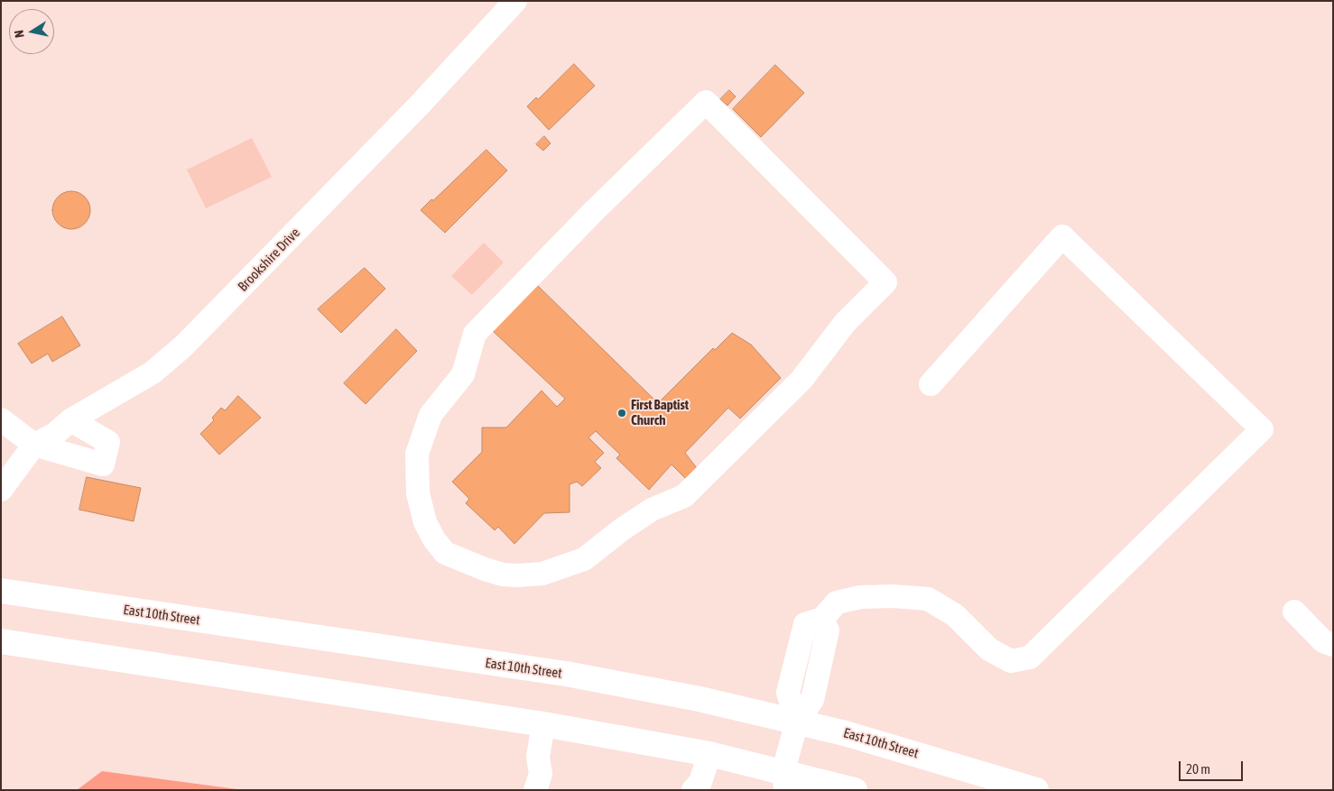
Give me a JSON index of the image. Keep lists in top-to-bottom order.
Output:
{
  "streets": {
    "main road": ["East 10th Street"],
    "street": ["Brookshire Drive"]
  },
  "places": ["First Baptist Church"],
  "scale_bar": "20 m",
  "north": "left"
}
